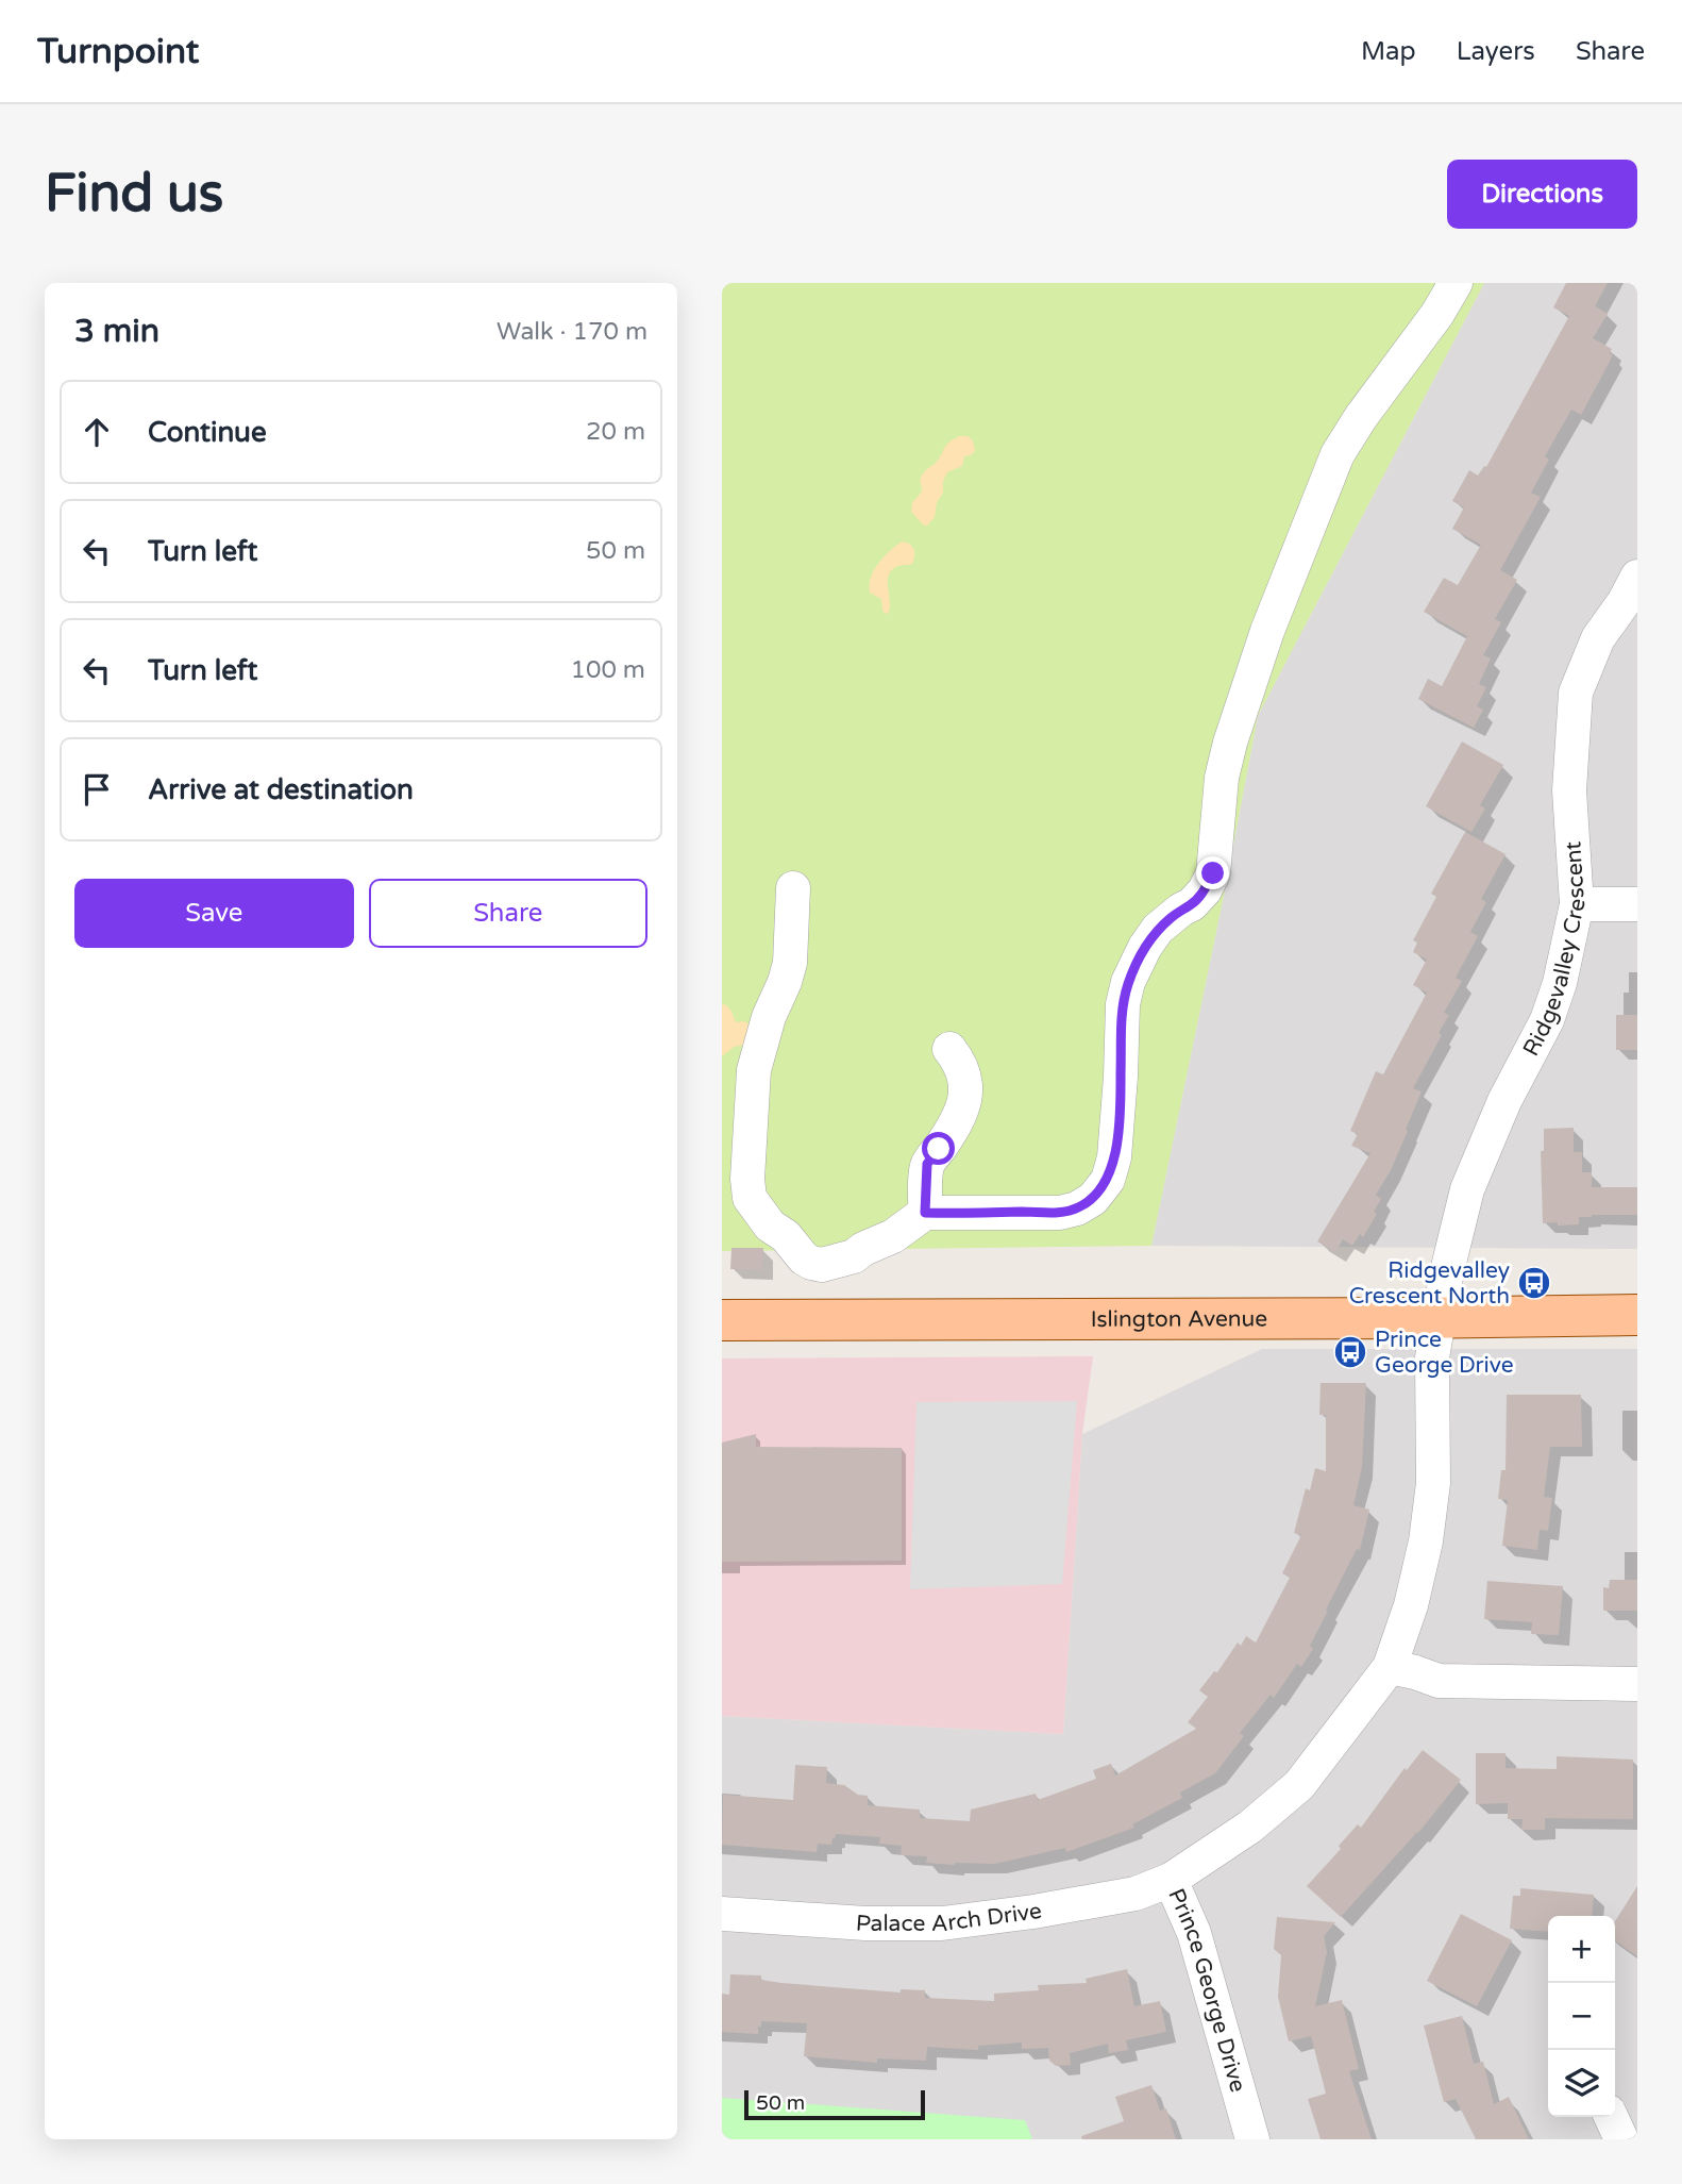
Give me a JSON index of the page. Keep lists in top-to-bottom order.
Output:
{
  "streets": {
    "main road": ["Islington Avenue"],
    "street": ["Ridgevalley Crescent", "Palace Arch Drive", "Prince George Drive"]
  },
  "crossings": [
    ["Ridgevalley Crescent", "Islington Avenue"],
    ["Ridgevalley Crescent", "Prince George Drive"],
    ["Islington Avenue", "Prince George Drive"],
    ["Palace Arch Drive", "Prince George Drive"]
  ],
  "places": {
    "bus stop": ["Ridgevalley Crescent North", "Prince George Drive"]
  },
  "scale_bar": "50 m",
  "page": {
    "header": "Turnpoint",
    "nav": ["Map", "Layers", "Share"],
    "buttons": [
      "Directions",
      ["Save", "Share"]
    ],
    "title": "Find us",
    "heading": ["3 min", "Walk · 170 m"],
    "list": [
      ["Continue", "20 m"],
      ["Turn left", "50 m"],
      ["Turn left", "100 m"],
      "Arrive at destination"
    ],
    "map_buttons": ["+", "−"],
    "scale": "50 m"
  }
}
